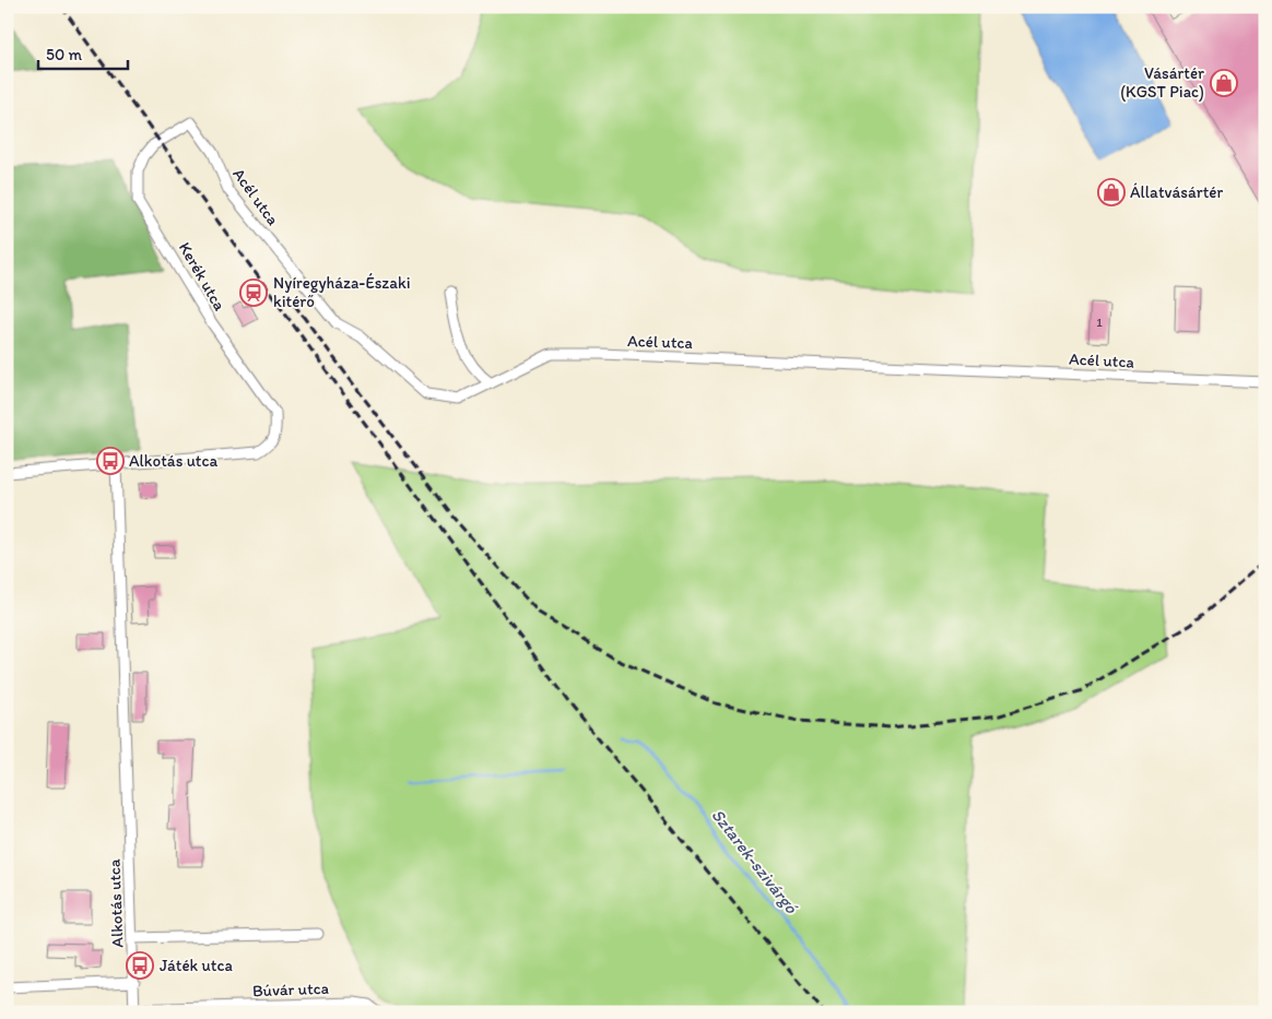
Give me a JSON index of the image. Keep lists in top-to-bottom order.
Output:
{
  "streets": {
    "street": [
      "Acél utca",
      "Kerék utca",
      "Alkotás utca",
      "Búvár utca"
    ]
  },
  "crossings": [
    ["Acél utca", "Kerék utca"],
    ["Kerék utca", "Alkotás utca"],
    ["Alkotás utca", "Búvár utca"]
  ],
  "water": ["Sztarek-szivárgó"],
  "places": {
    "shop": ["Vásártér (KGST Piac)", "Állatvásártér"],
    "station": ["Nyíregyháza-Északi kitérő"],
    "bus stop": ["Alkotás utca", "Játék utca"]
  },
  "house_numbers": ["1"],
  "scale_bar": "50 m"
}
